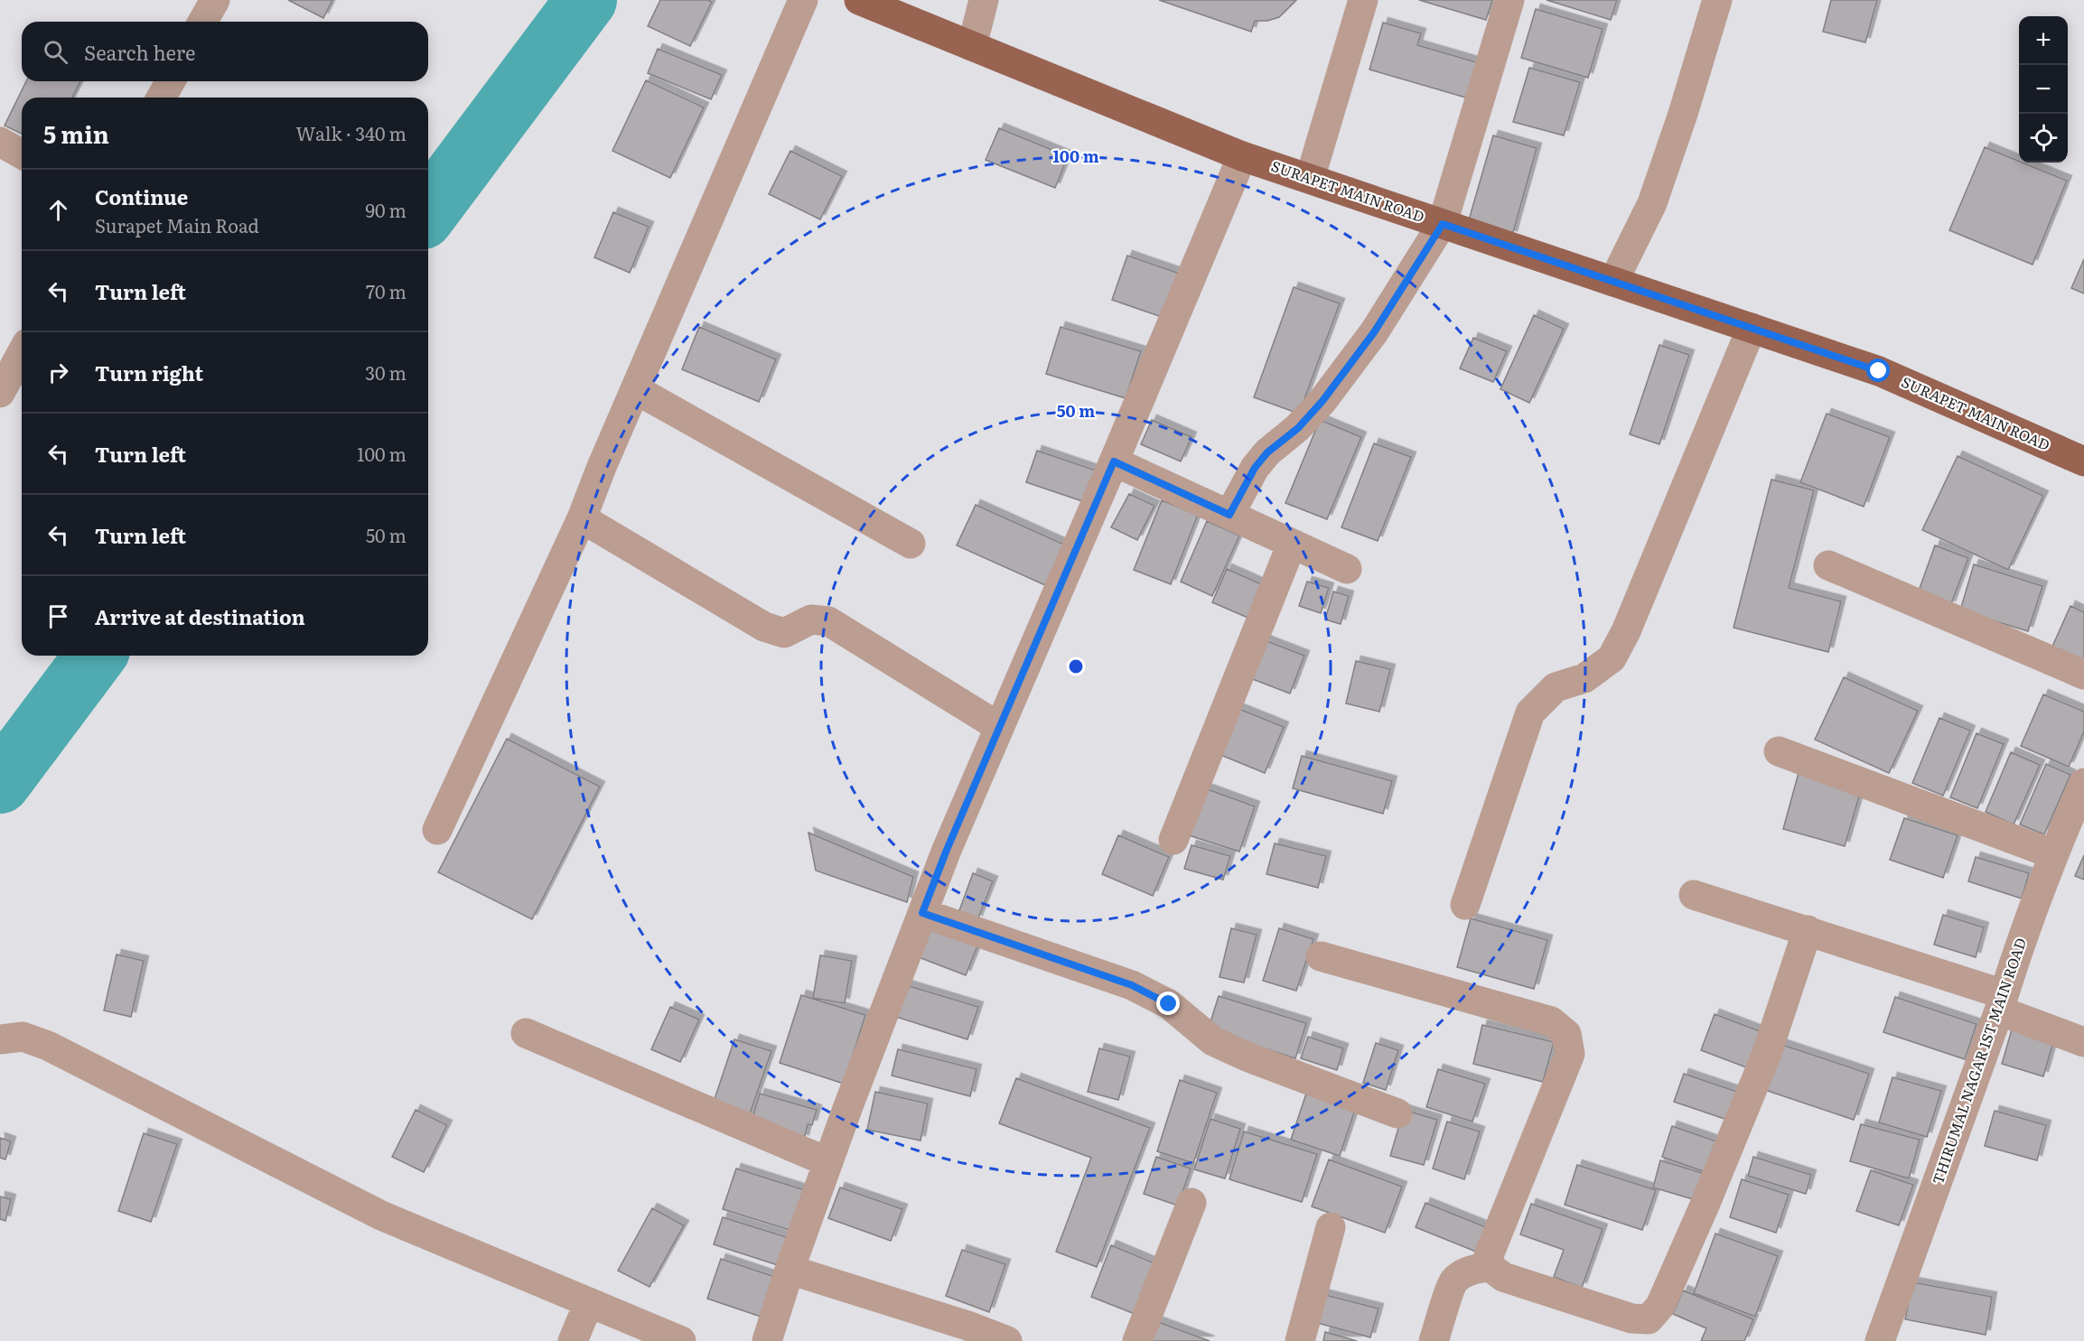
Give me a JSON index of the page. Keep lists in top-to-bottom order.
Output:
{
  "streets": {
    "main road": ["SURAPET MAIN ROAD"],
    "street": ["THIRUMAL NAGAR 1ST MAIN ROAD"]
  },
  "page": {
    "map_buttons": ["+", "−"],
    "search": "Search here",
    "heading": ["5 min", "Walk · 340 m"],
    "list": [
      ["Continue", "Surapet Main Road", "90 m"],
      ["Turn left", "70 m"],
      ["Turn right", "30 m"],
      ["Turn left", "100 m"],
      ["Turn left", "50 m"],
      "Arrive at destination"
    ]
  },
  "rings": ["100 m", "50 m"]
}
